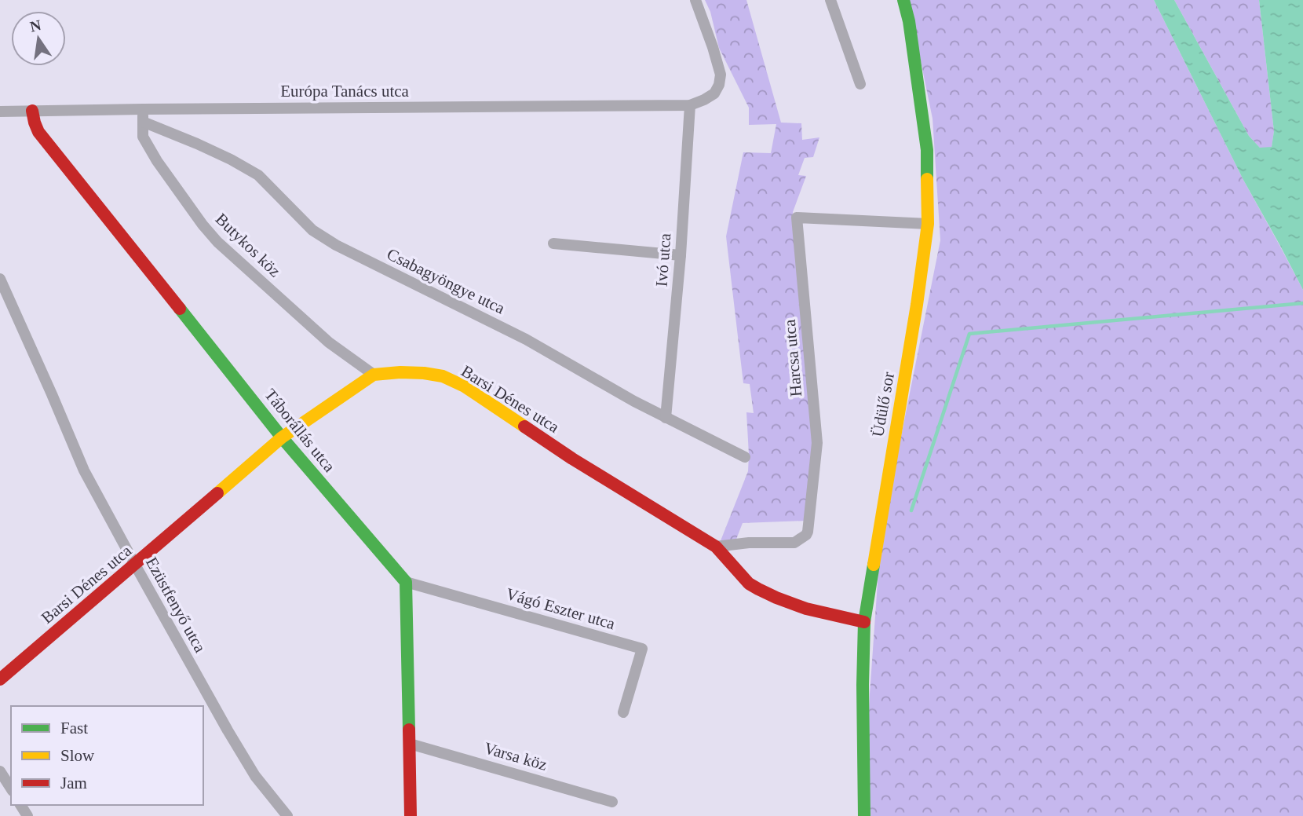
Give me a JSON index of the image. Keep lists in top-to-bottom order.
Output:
{
  "streets": {
    "street": [
      "Európa Tanács utca",
      "Butykos köz",
      "Ivó utca",
      "Csabagyöngye utca",
      "Harcsa utca",
      "Barsi Dénes utca",
      "Üdülő sor",
      "Táborállás utca",
      "Ezüstfenyő utca",
      "Vágó Eszter utca",
      "Varsa köz"
    ]
  },
  "crossings": [
    ["Európa Tanács utca", "Butykos köz"],
    ["Európa Tanács utca", "Ivó utca"],
    ["Európa Tanács utca", "Táborállás utca"],
    ["Butykos köz", "Csabagyöngye utca"],
    ["Butykos köz", "Barsi Dénes utca"],
    ["Ivó utca", "Csabagyöngye utca"],
    ["Harcsa utca", "Barsi Dénes utca"],
    ["Harcsa utca", "Üdülő sor"],
    ["Barsi Dénes utca", "Üdülő sor"],
    ["Barsi Dénes utca", "Táborállás utca"],
    ["Barsi Dénes utca", "Ezüstfenyő utca"],
    ["Táborállás utca", "Vágó Eszter utca"]
  ],
  "legend": ["Fast", "Slow", "Jam"],
  "north": "top"
}
